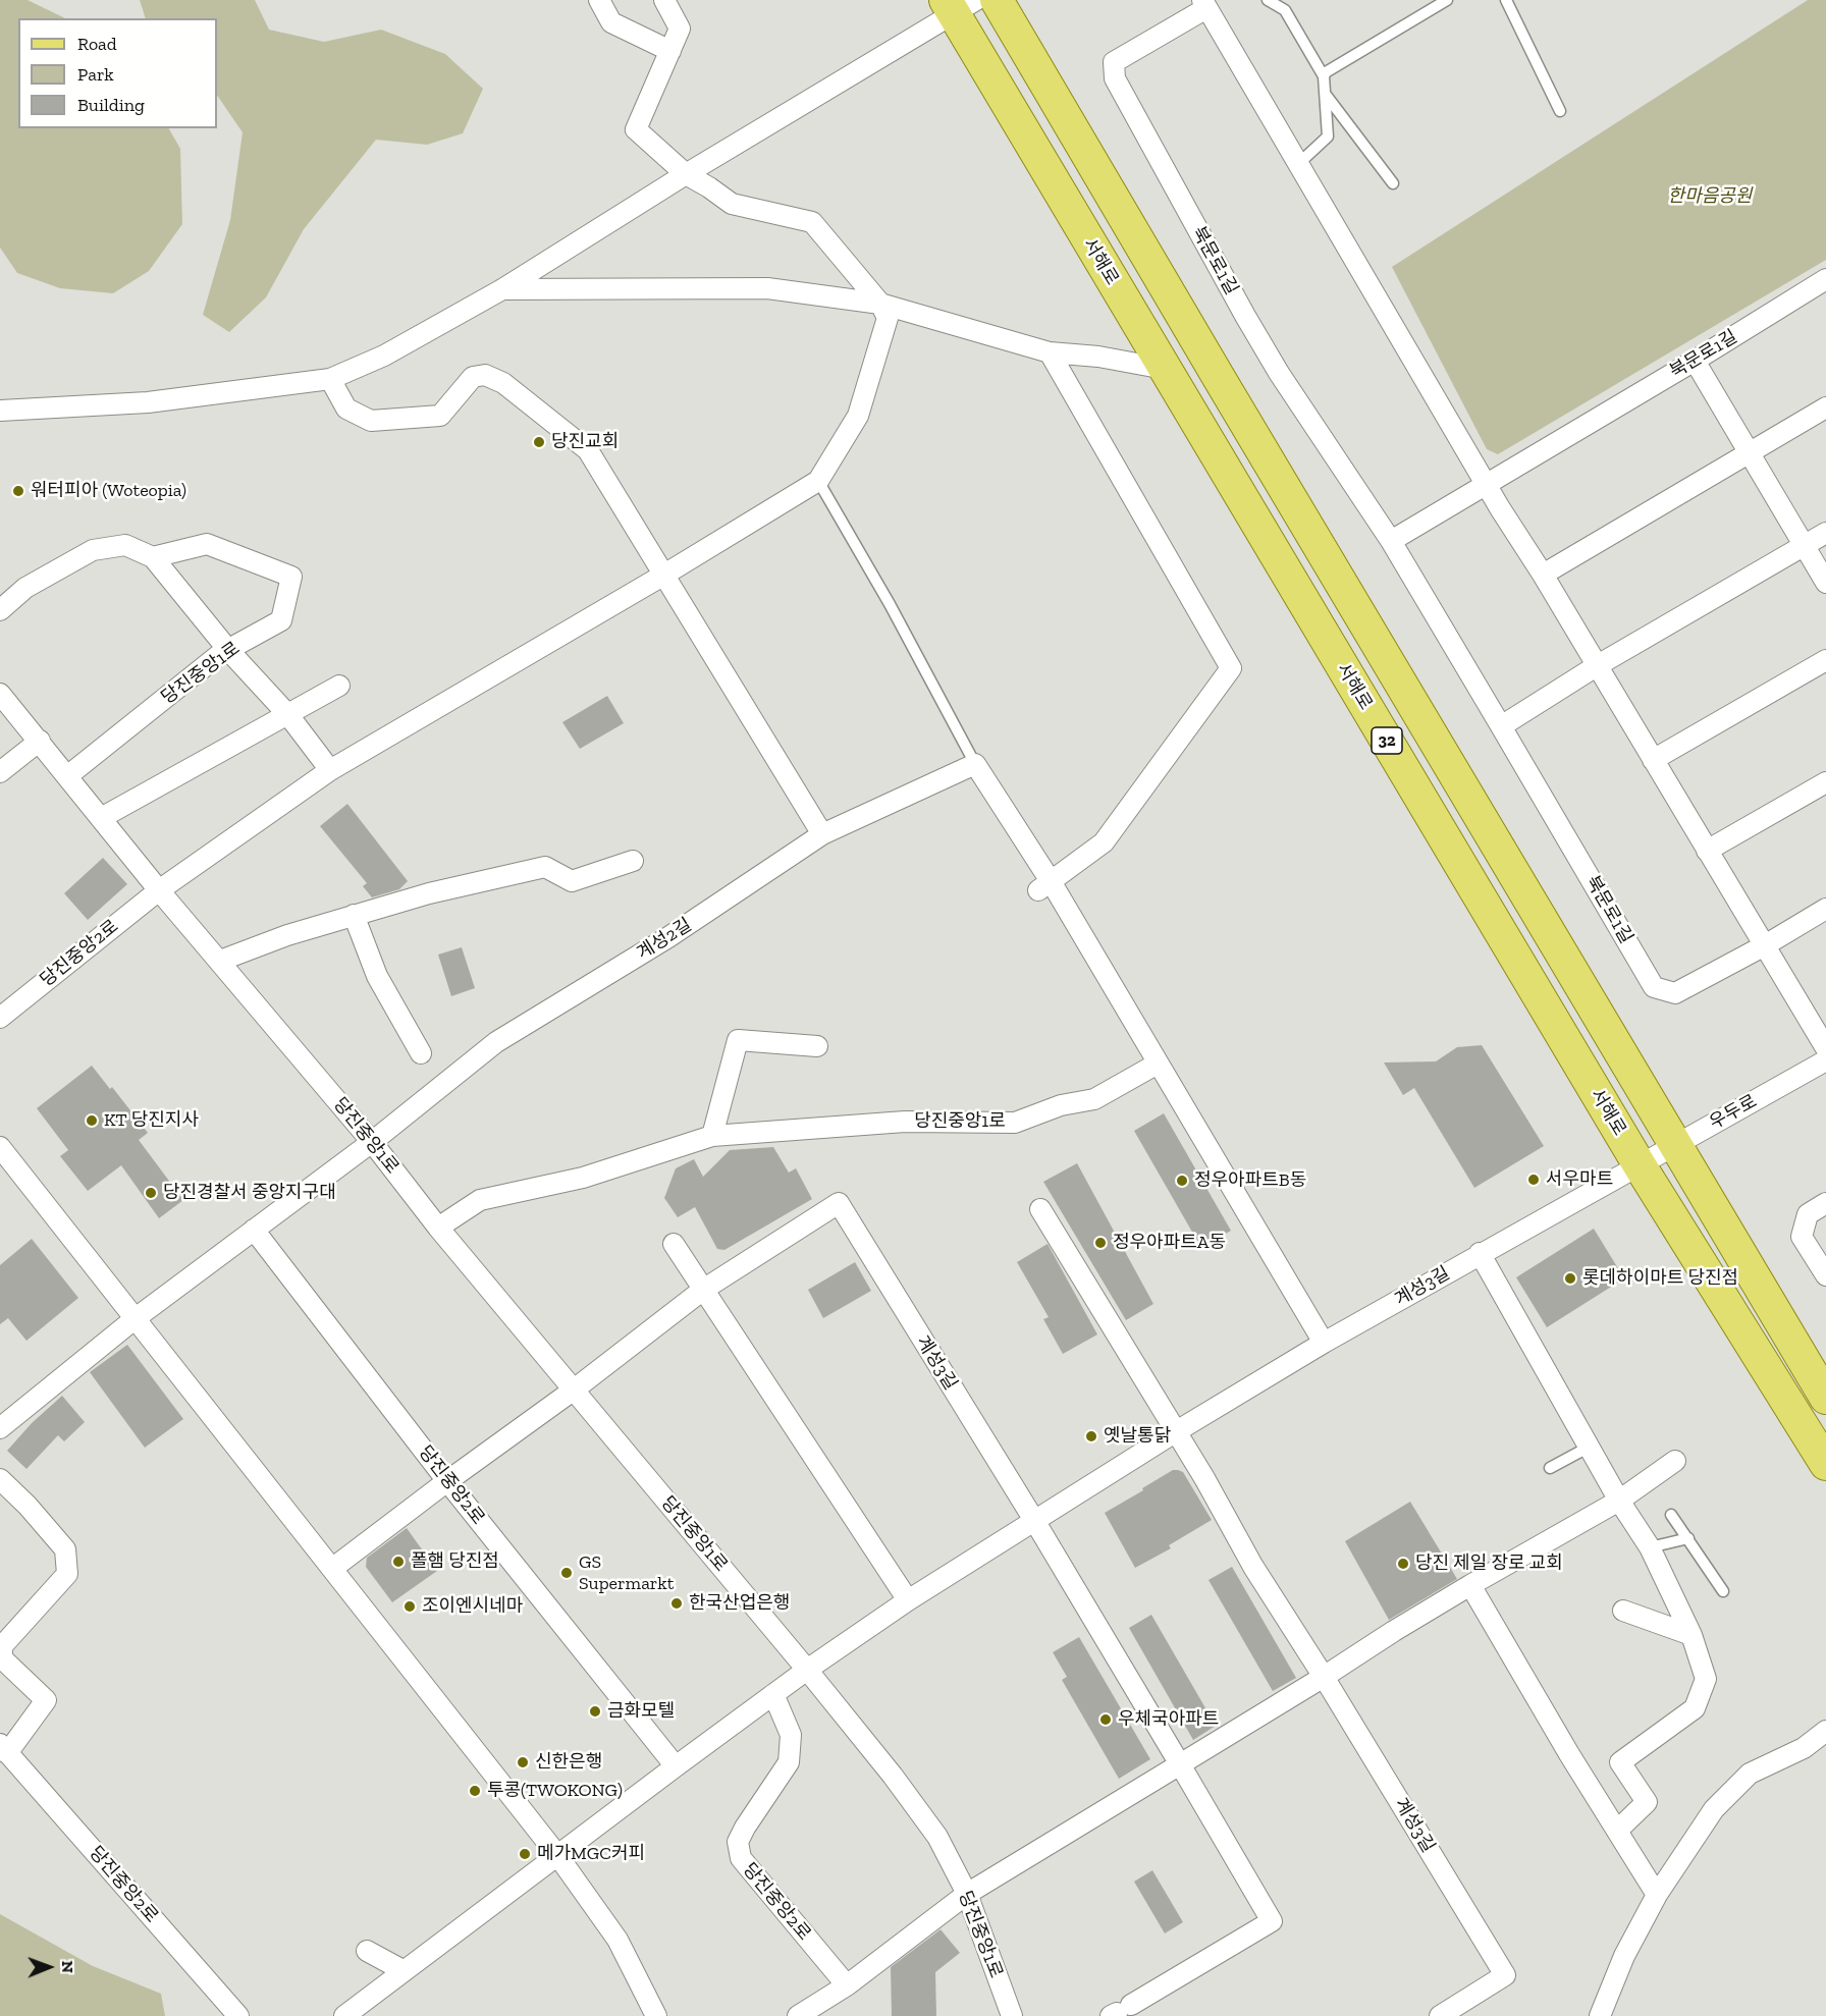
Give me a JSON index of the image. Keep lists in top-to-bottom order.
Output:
{
  "streets": {
    "main road": ["서해로", "32"],
    "street": [
      "북문로1길",
      "당진중앙1로",
      "계성2길",
      "당진중앙2로",
      "우두로",
      "계성3길"
    ]
  },
  "crossings": [
    ["서해로", "우두로"],
    ["서해로", "계성3길"],
    ["당진중앙1로", "계성2길"],
    ["당진중앙1로", "당진중앙2로"],
    ["당진중앙1로", "계성3길"],
    ["우두로", "계성3길"]
  ],
  "parks": ["한마음공원"],
  "places": [
    "당진교회",
    "워터피아 (Woteopia)",
    "KT 당진지사",
    "서우마트",
    "정우아파트B동",
    "당진경찰서 중앙지구대",
    "정우아파트A동",
    "롯데하이마트 당진점",
    "옛날통닭",
    "폴햄 당진점",
    "당진 제일 장로 교회",
    "GS Supermarkt",
    "한국산업은행",
    "조이엔시네마",
    "금화모텔",
    "우체국아파트",
    "신한은행",
    "투콩(TWOKONG)",
    "메가MGC커피"
  ],
  "legend": ["Road", "Park", "Building"],
  "north": "right"
}
